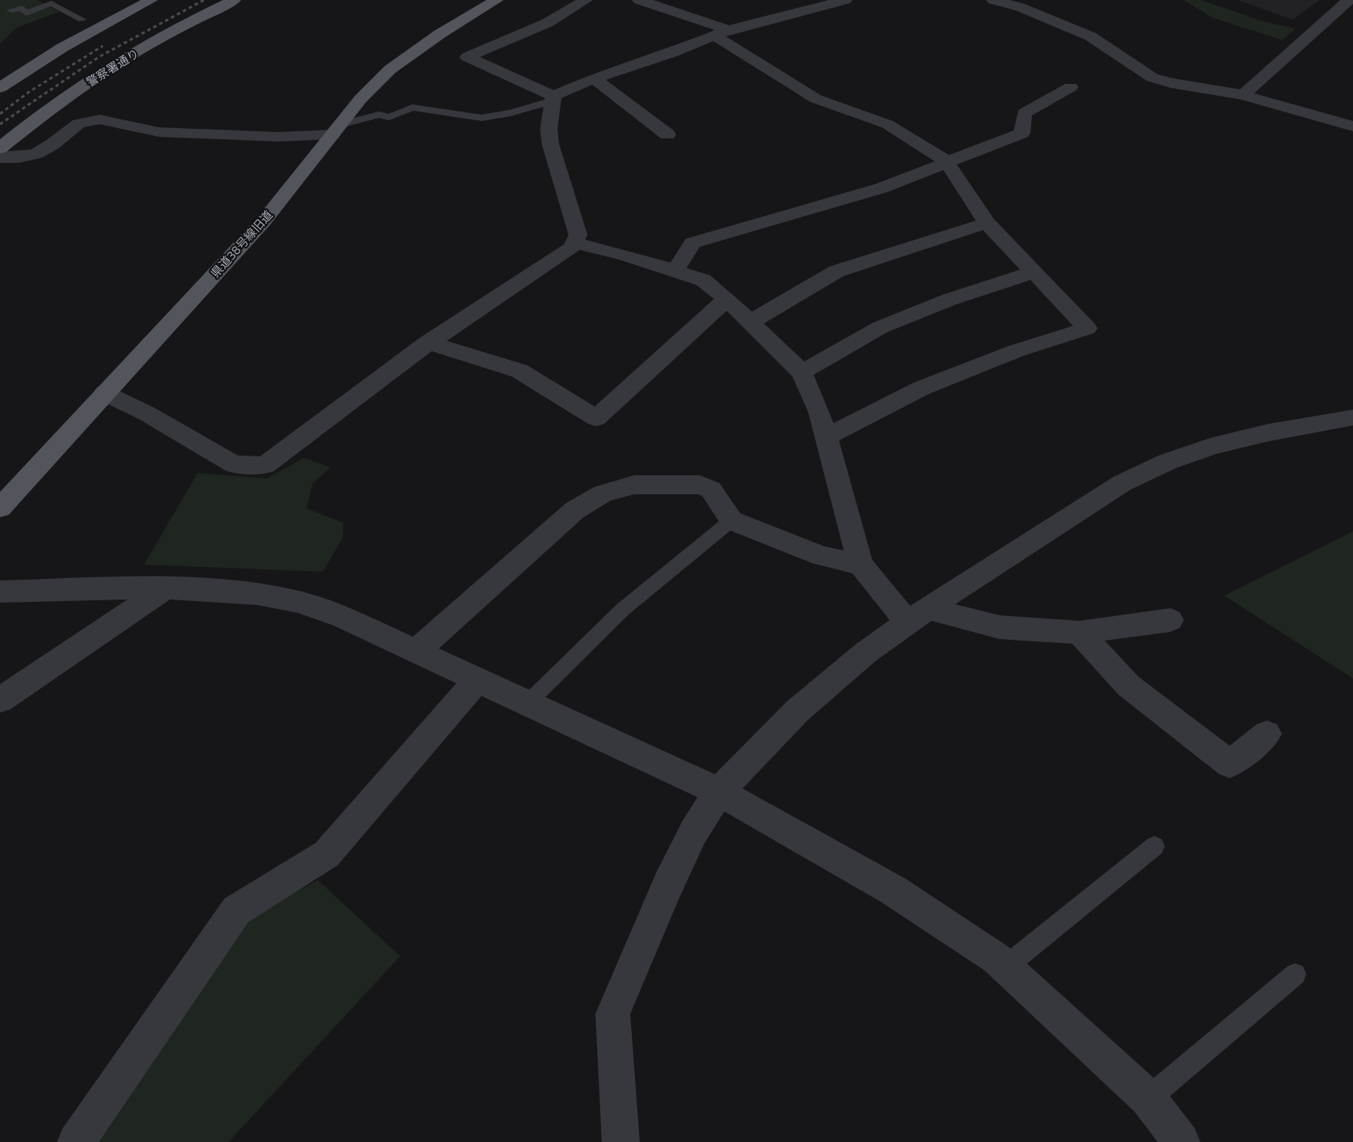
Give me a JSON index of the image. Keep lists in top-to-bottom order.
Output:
{
  "streets": {
    "main road": ["警察署通り", "県道38号線旧道"]
  }
}
